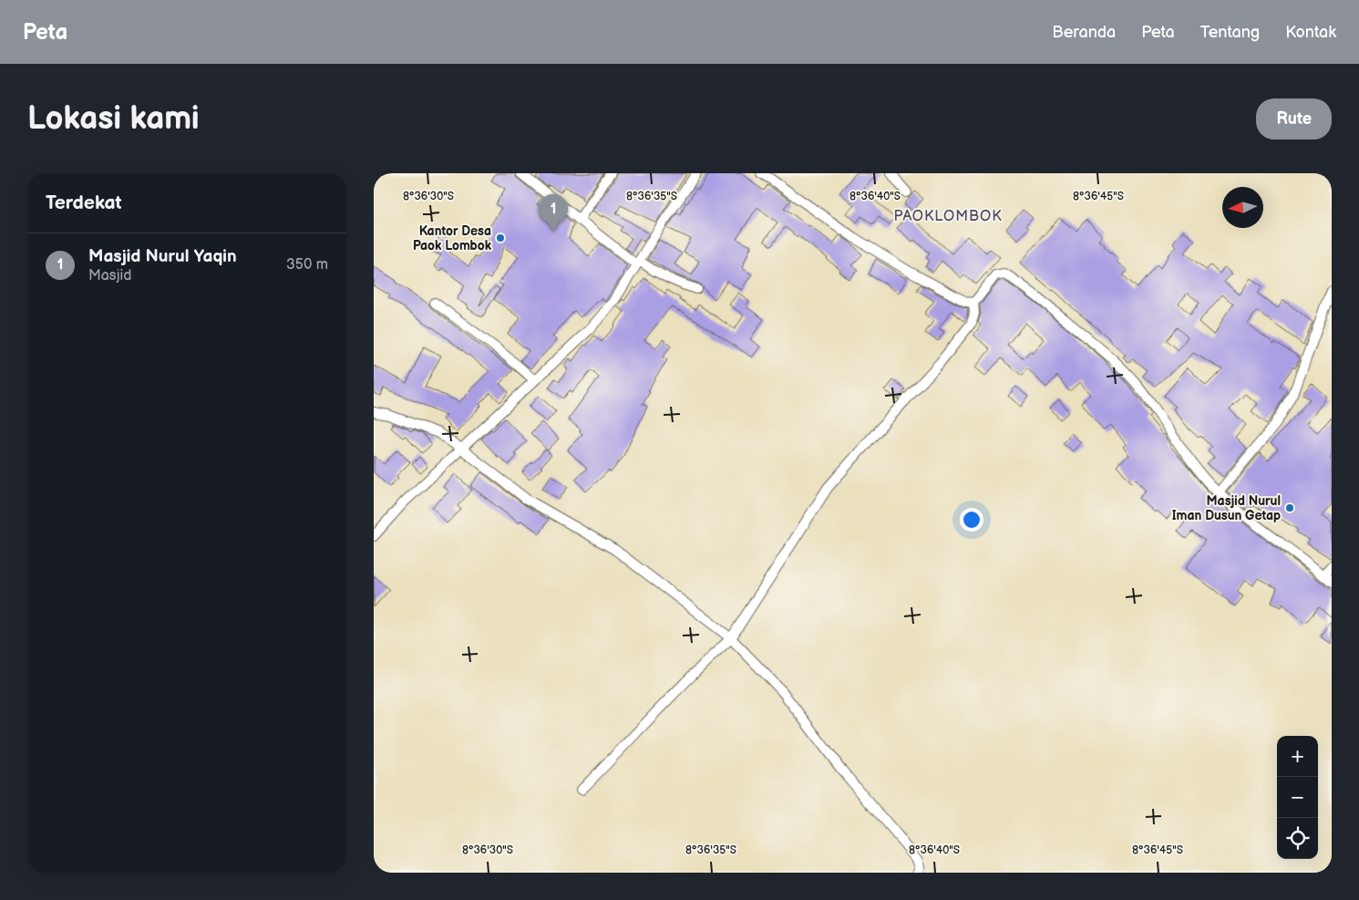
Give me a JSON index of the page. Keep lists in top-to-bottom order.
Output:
{
  "districts": ["PAOKLOMBOK"],
  "places": ["Kantor Desa Paok Lombok", "Masjid Nurul Iman Dusun Getap"],
  "north": "left",
  "page": {
    "header": "Peta",
    "nav": [
      "Beranda",
      "Peta",
      "Tentang",
      "Kontak"
    ],
    "buttons": "Rute",
    "title": "Lokasi kami",
    "heading": "Terdekat",
    "pins": "1",
    "list": [
      {
        "mark": "1",
        "name": "Masjid Nurul Yaqin",
        "note": "Masjid",
        "value": "350 m"
      }
    ],
    "map_buttons": ["+", "−"]
  },
  "coordinates": [
    "8°36'30\"S",
    "8°36'35\"S",
    "8°36'40\"S",
    "8°36'45\"S"
  ]
}
